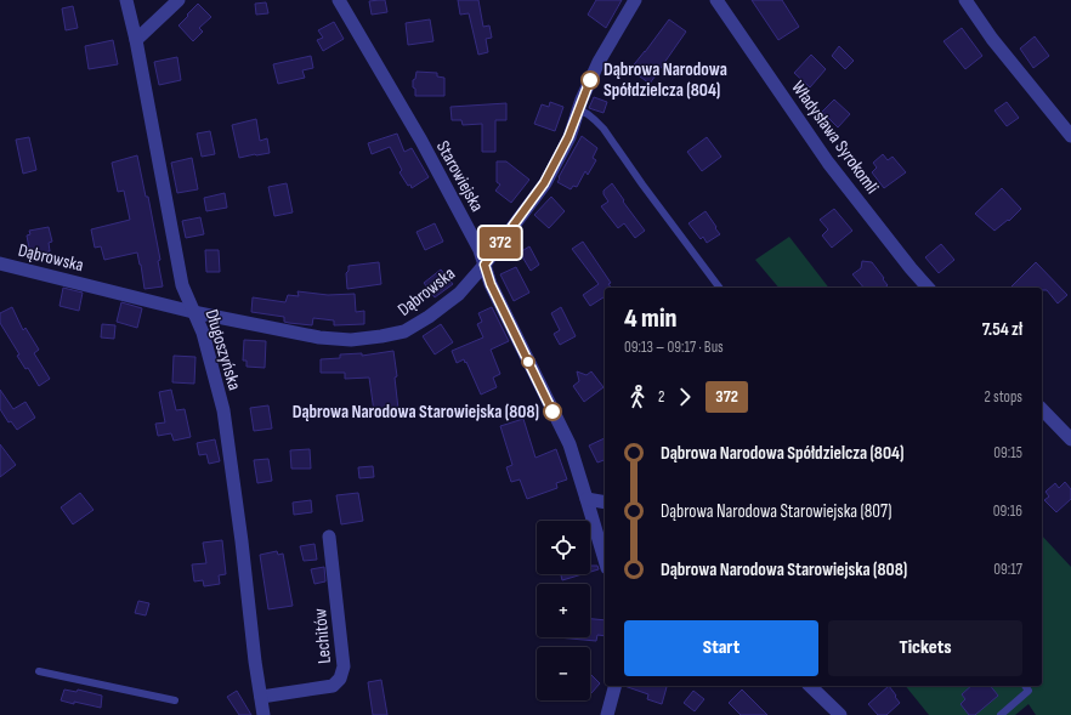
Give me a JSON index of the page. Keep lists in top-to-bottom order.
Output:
{
  "streets": {
    "street": [
      "Władysława Syrokomli",
      "Starowiejska",
      "Dąbrowska",
      "Długoszyńska",
      "Lechitów"
    ]
  },
  "crossings": [
    ["Starowiejska", "Dąbrowska"],
    ["Dąbrowska", "Długoszyńska"],
    ["Długoszyńska", "Lechitów"]
  ],
  "places": ["Dąbrowa Narodowa Spółdzielcza (804)", "Dąbrowa Narodowa Starowiejska (808)"],
  "lines": ["bus line 372"],
  "page": {
    "on_map": "372",
    "heading": ["4 min", "09:13 – 09:17 · Bus", "7.54 zł"],
    "legs": ["2", "372", "2 stops"],
    "list": [
      {
        "name": "Dąbrowa Narodowa Spółdzielcza (804)",
        "value": "09:15"
      },
      {
        "name": "Dąbrowa Narodowa Starowiejska (807)",
        "value": "09:16"
      },
      {
        "name": "Dąbrowa Narodowa Starowiejska (808)",
        "value": "09:17"
      }
    ],
    "map_buttons": ["+", "−"],
    "buttons": ["Start", "Tickets"]
  }
}
